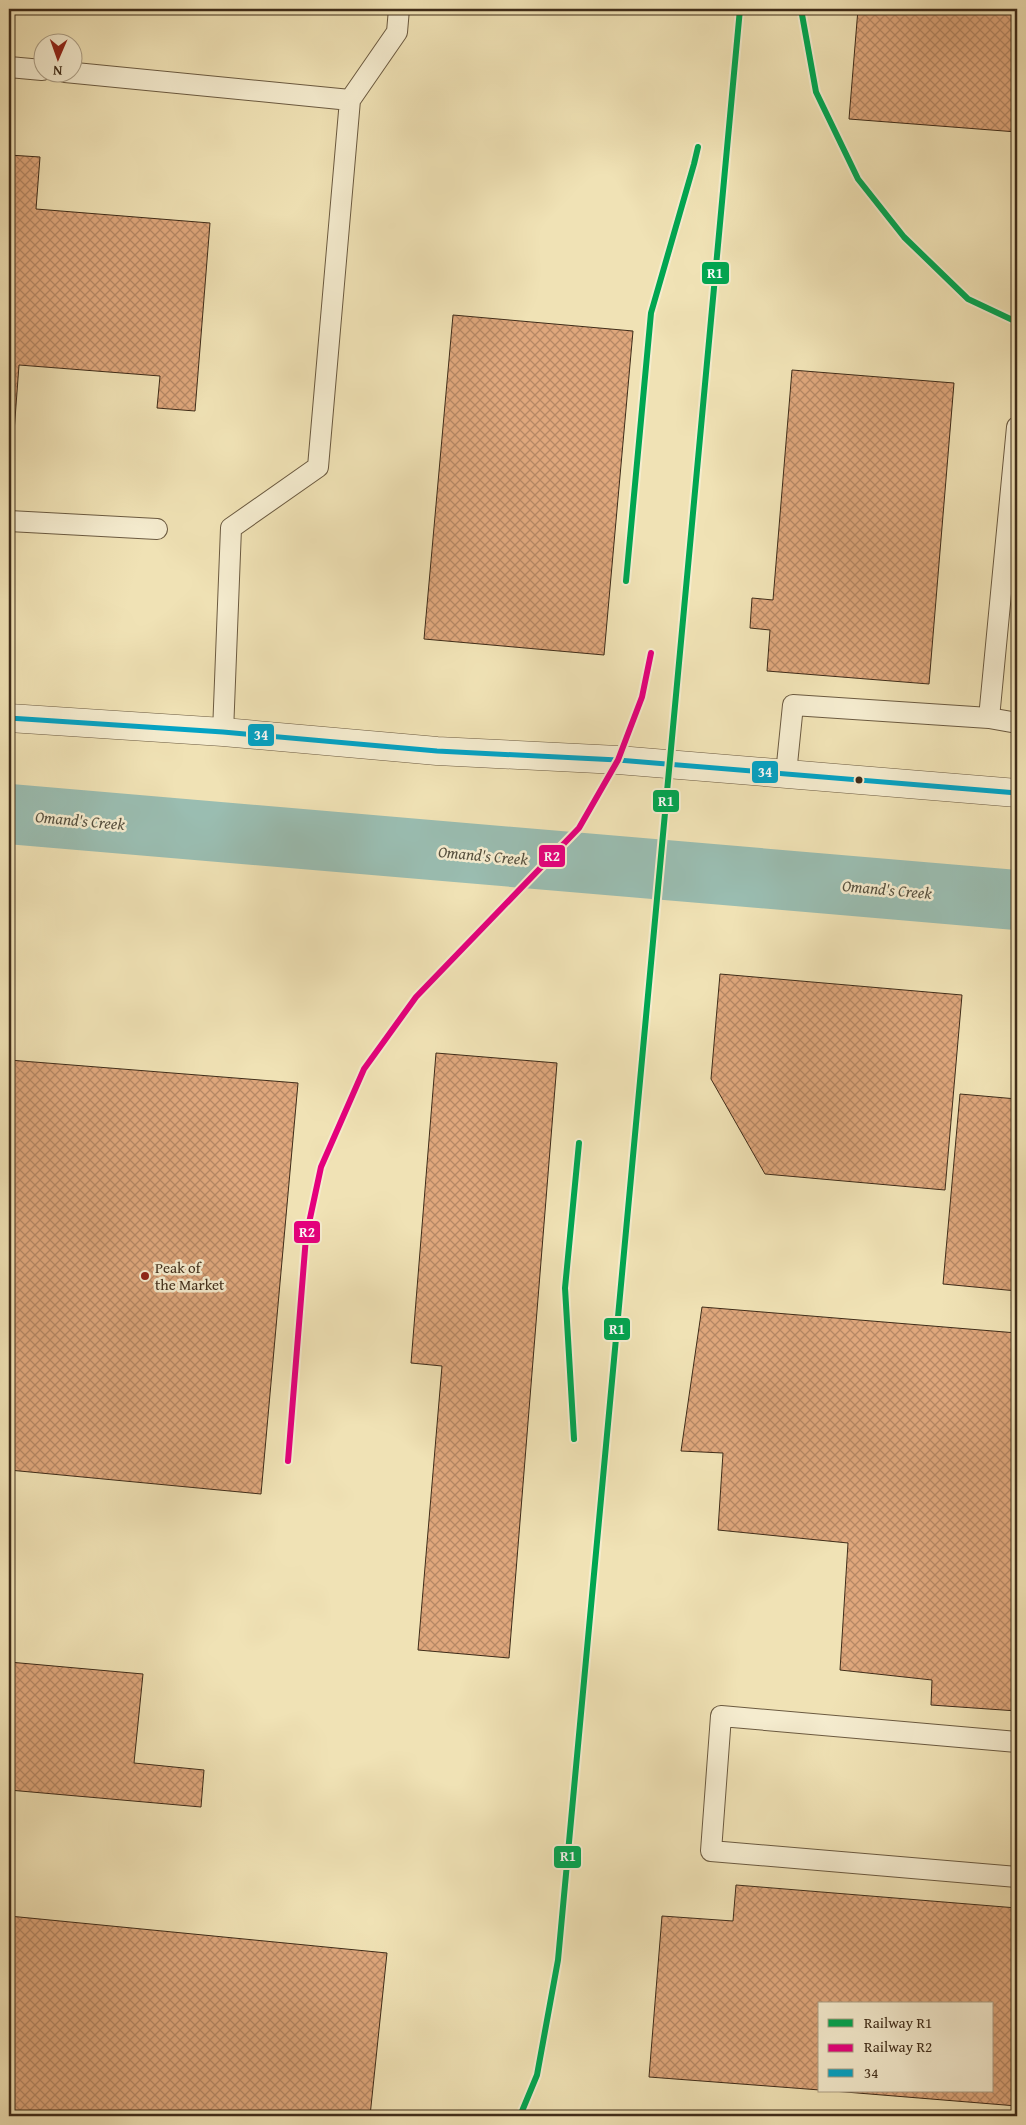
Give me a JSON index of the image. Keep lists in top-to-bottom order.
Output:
{
  "water": ["Omand's Creek"],
  "places": ["Peak of the Market"],
  "lines": ["rail line R1", "rail line R2", "transit line 34"],
  "legend": ["Railway R1", "Railway R2", "34"],
  "north": "bottom"
}
